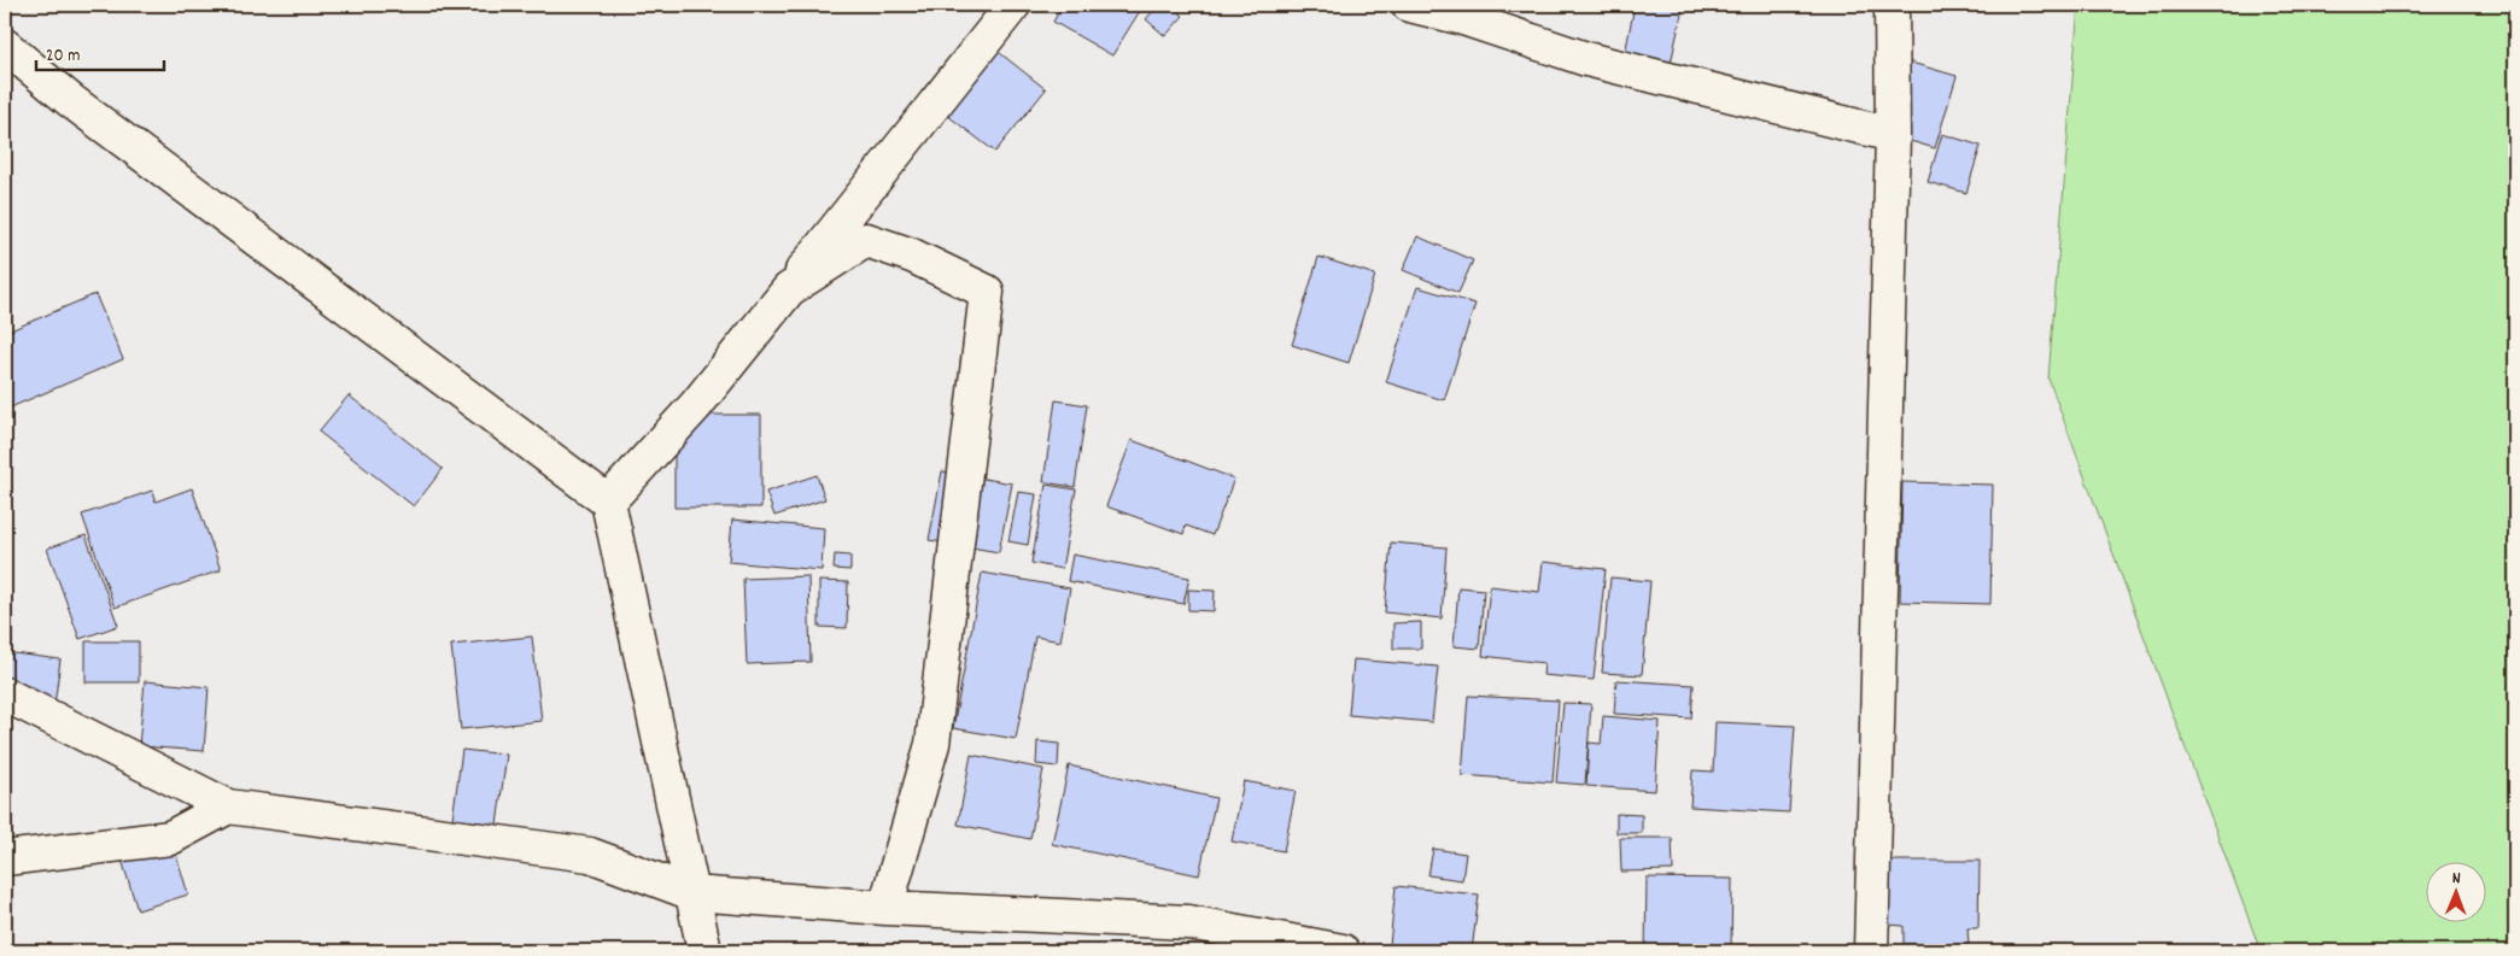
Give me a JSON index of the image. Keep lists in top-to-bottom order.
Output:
{
  "scale_bar": "20 m",
  "north": "top"
}
